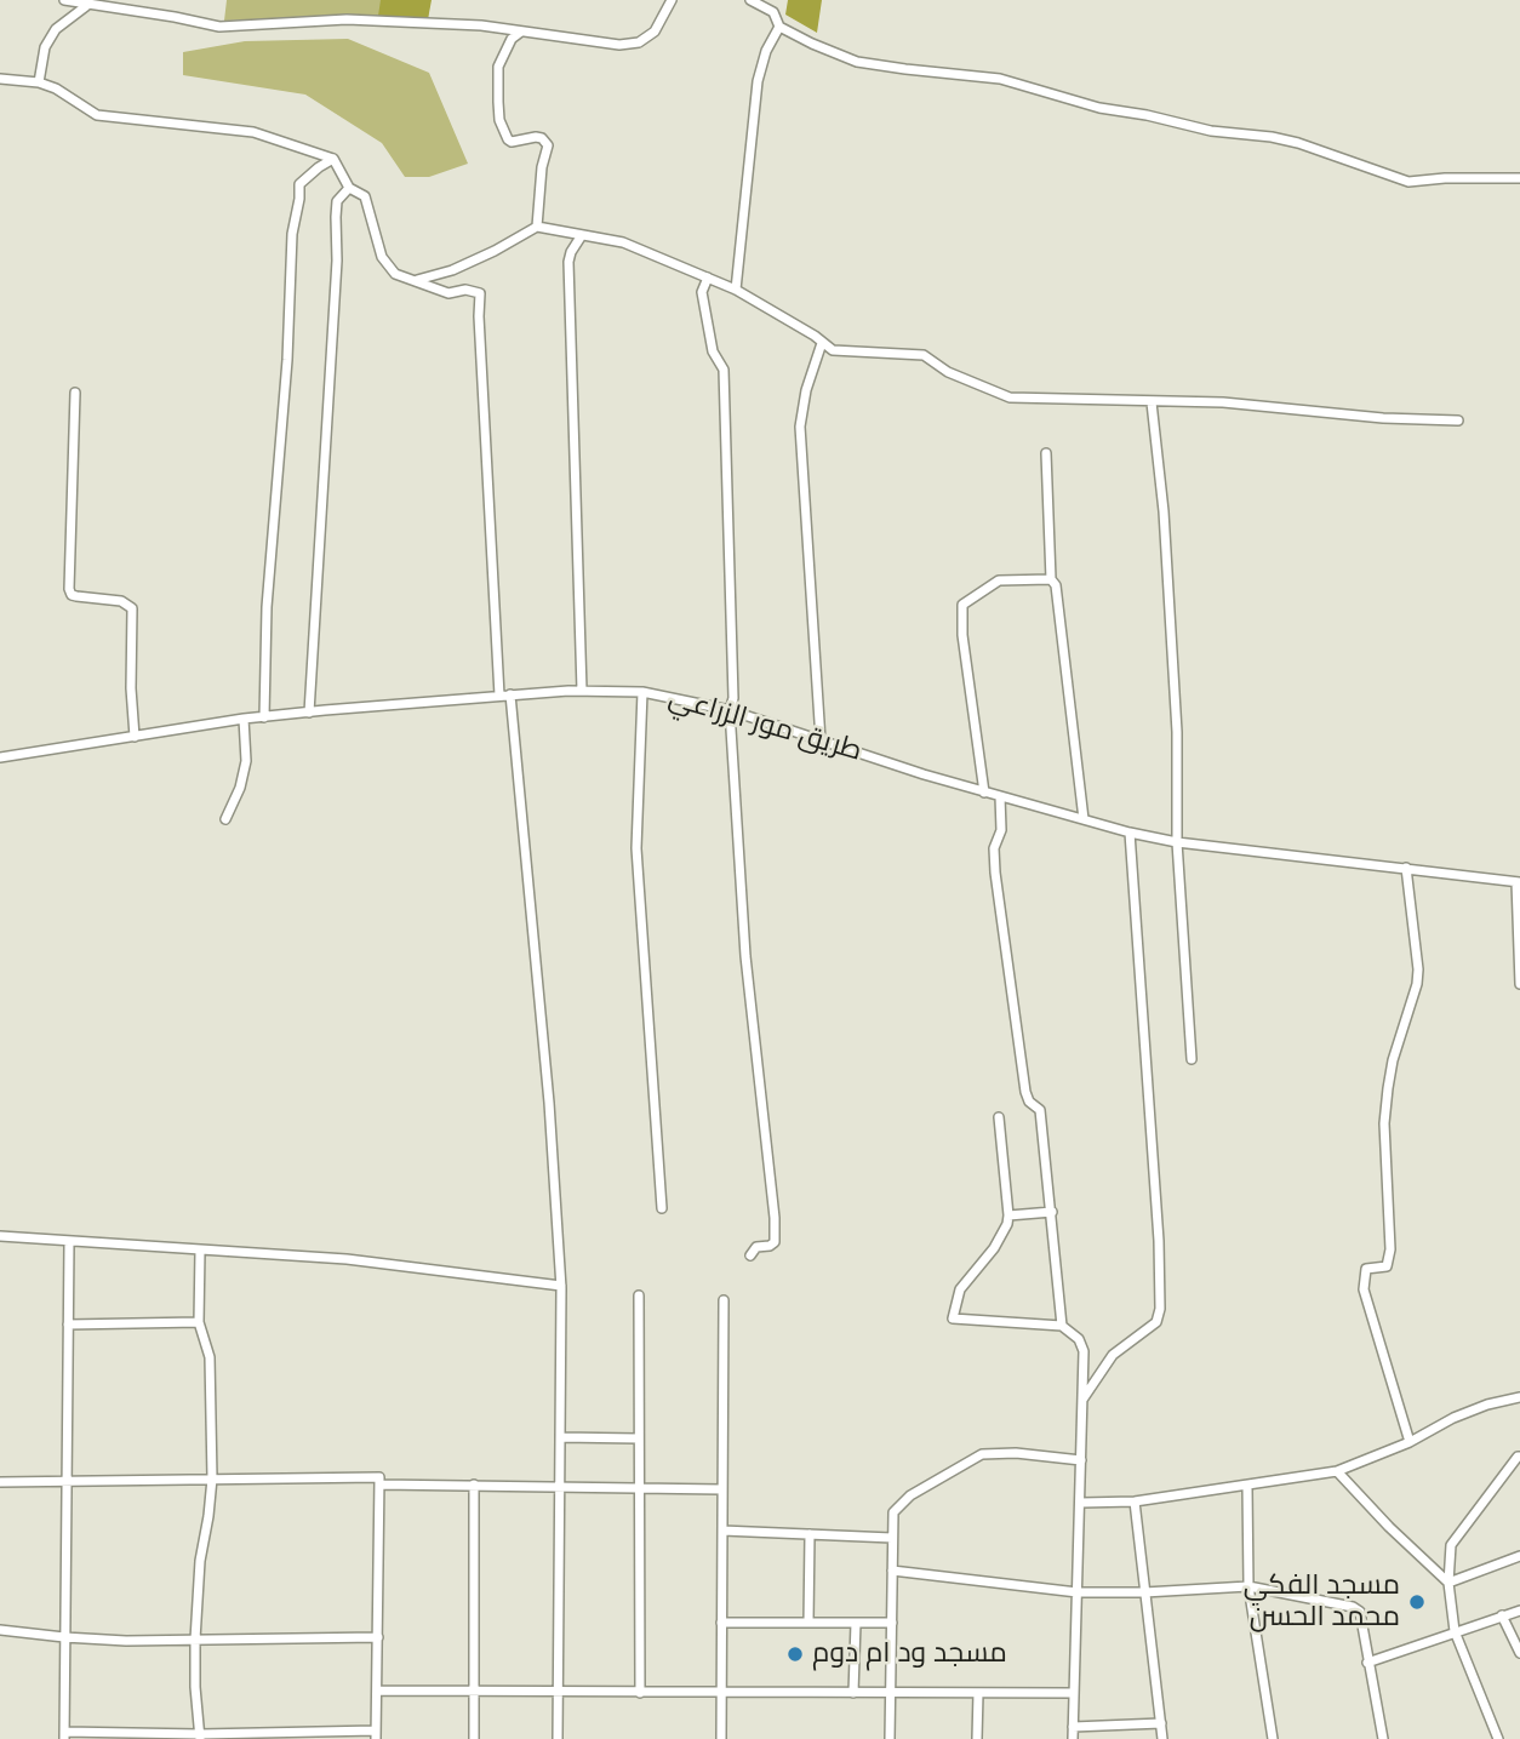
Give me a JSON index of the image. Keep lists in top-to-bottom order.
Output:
{
  "streets": {
    "street": ["طريق مور الزراعي"]
  },
  "places": ["مسجد الفكي محمد الحسن", "مسجد ود ام دوم"]
}
